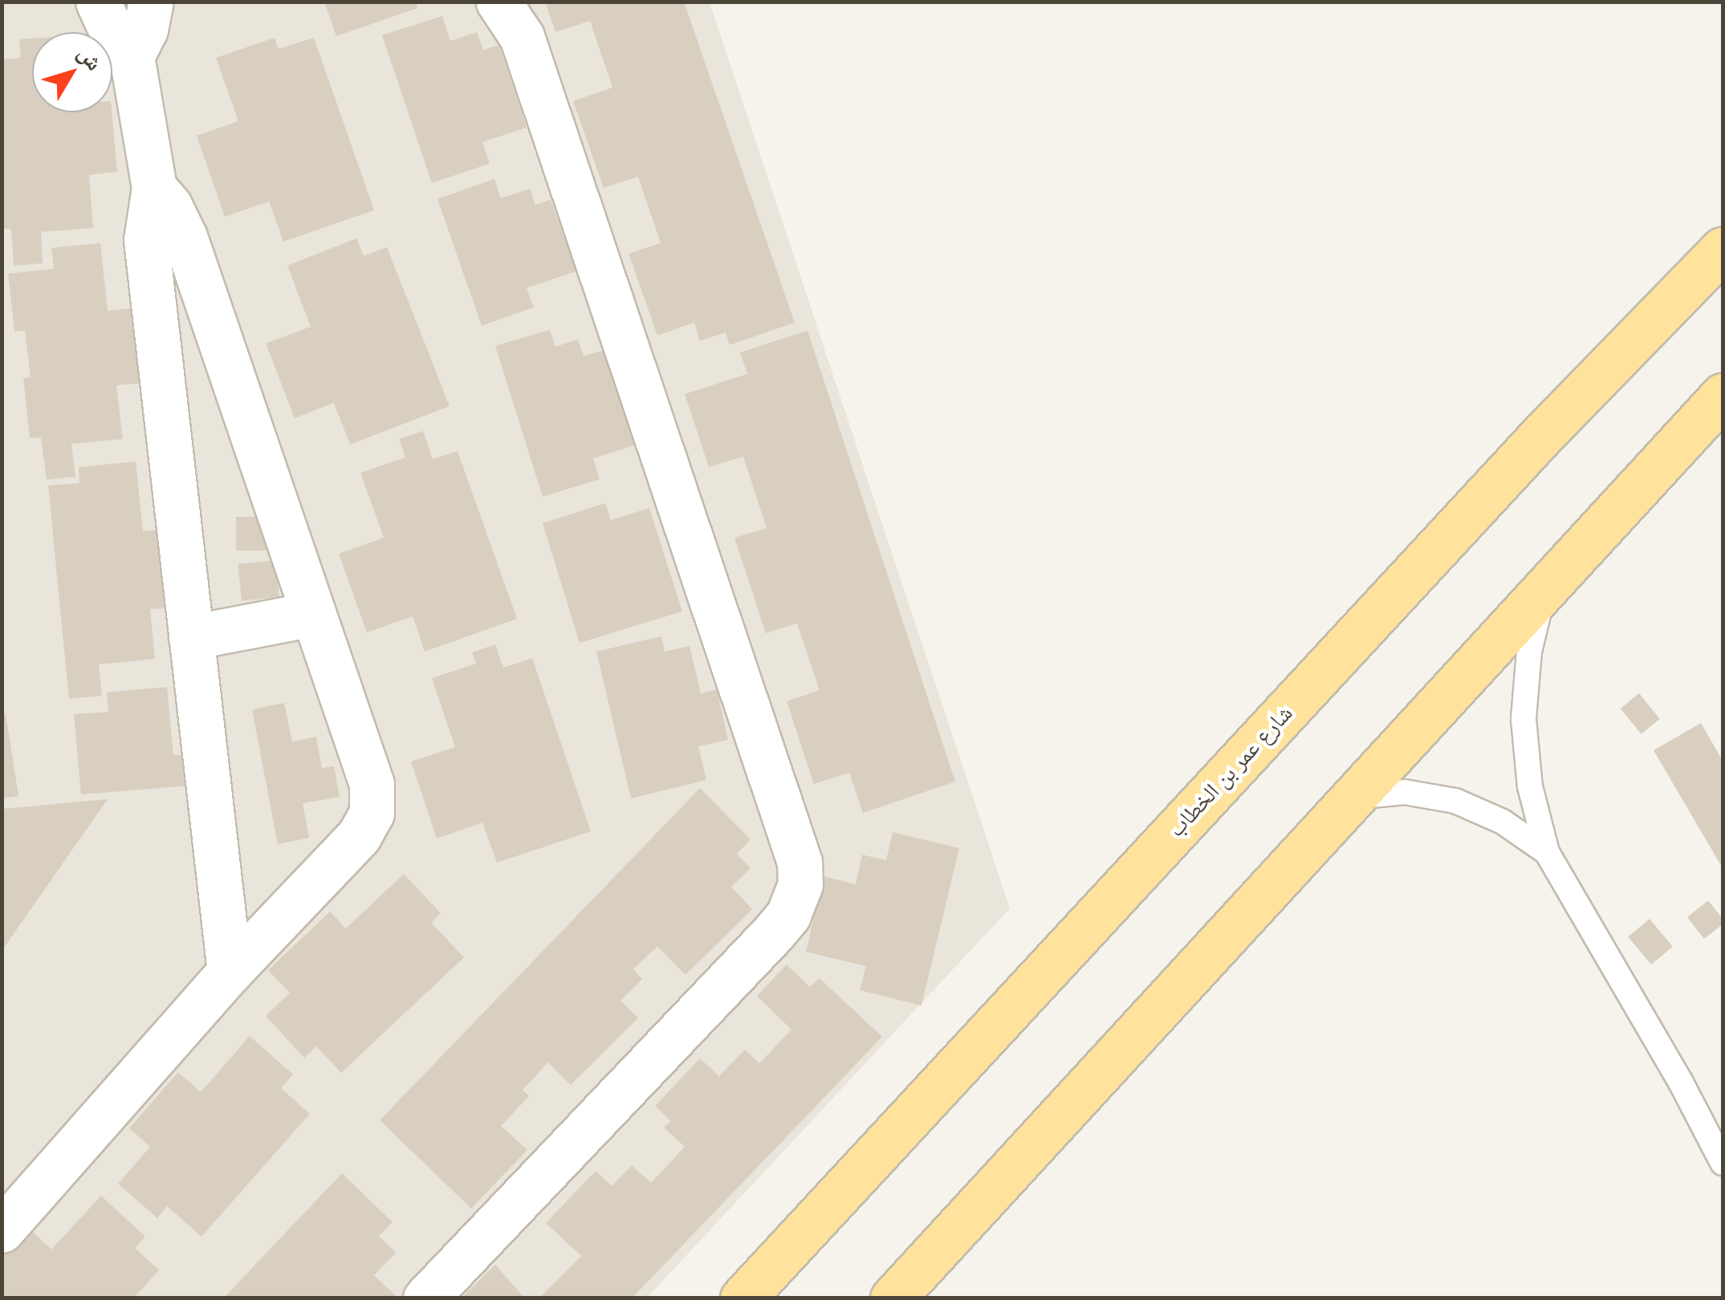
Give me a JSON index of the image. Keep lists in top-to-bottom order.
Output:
{
  "streets": {
    "main road": ["شارع عمر بن الخطاب"]
  },
  "north": "top right"
}
